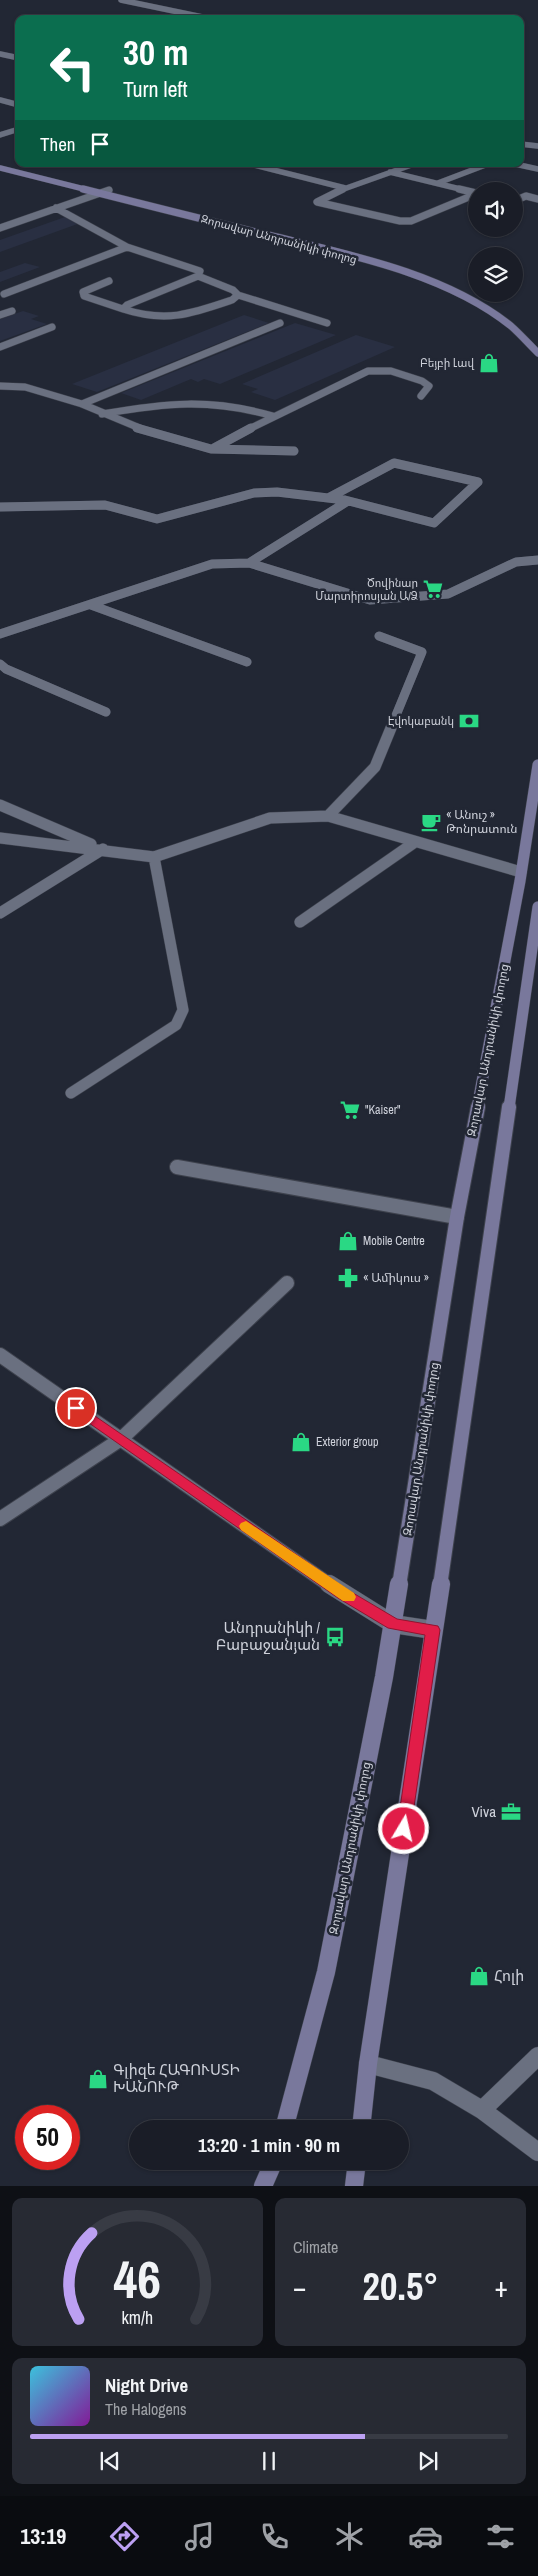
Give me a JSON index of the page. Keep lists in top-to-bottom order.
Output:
{
  "streets": {
    "main road": ["Զորավար Անդրանիկի փողոց"]
  },
  "places": {
    "shop": [
      "Բեյբի Լավ",
      "Mobile Centre",
      "Exterior group",
      "Հոլի",
      "Գլիզե ՀԱԳՈՒՍՏԻ ԽԱՆՈՒԹ"
    ],
    "supermarket": ["Ծովինար Մարտիրոսյան Ա/Ձ", "\"Kaiser\""],
    "bank": ["Էվոկաբանկ"],
    "cafe": ["« Անուշ » Թոնրատուն"],
    "pharmacy": ["« Ամիկուս »"],
    "bus stop": ["Անդրանիկի / Բաբաջանյան"],
    "office": ["Viva"]
  },
  "page": {
    "turn": ["30 m", "Turn left"],
    "then": "Then",
    "limit": "50",
    "trip": "13:20 · 1 min · 90 m",
    "tile": "Climate",
    "heat": ["−", "20.5°", "+"],
    "song": ["Night Drive", "The Halogens"],
    "tabs": "13:19",
    "gauge": ["46", "km/h"]
  }
}
